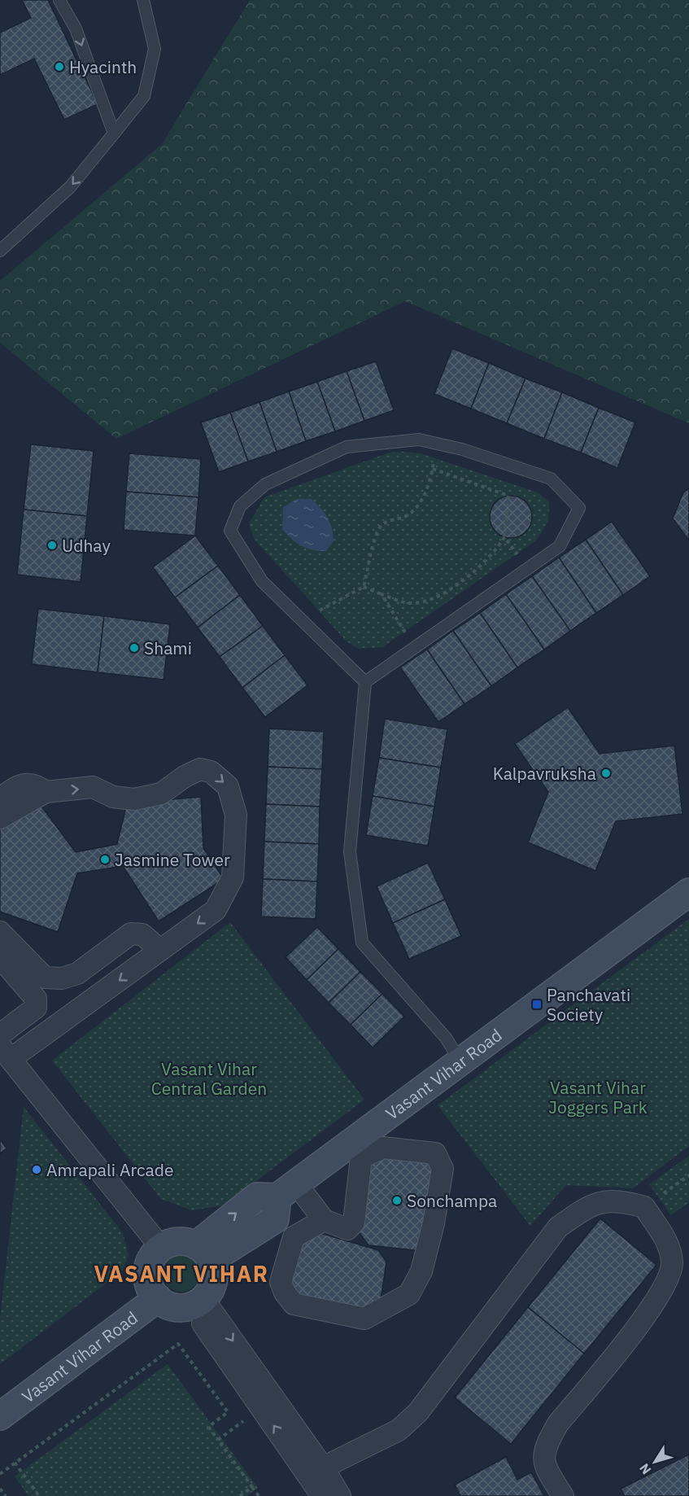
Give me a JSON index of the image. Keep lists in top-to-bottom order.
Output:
{
  "streets": {
    "street": ["Vasant Vihar Road"]
  },
  "districts": ["VASANT VIHAR"],
  "parks": ["Vasant Vihar Central Garden", "Vasant Vihar Joggers Park"],
  "places": {
    "other": [
      "Hyacinth",
      "Udhay",
      "Shami",
      "Kalpavruksha",
      "Jasmine Tower",
      "Amrapali Arcade",
      "Sonchampa"
    ],
    "transit": ["Panchavati Society"]
  },
  "north": "bottom left"
}
